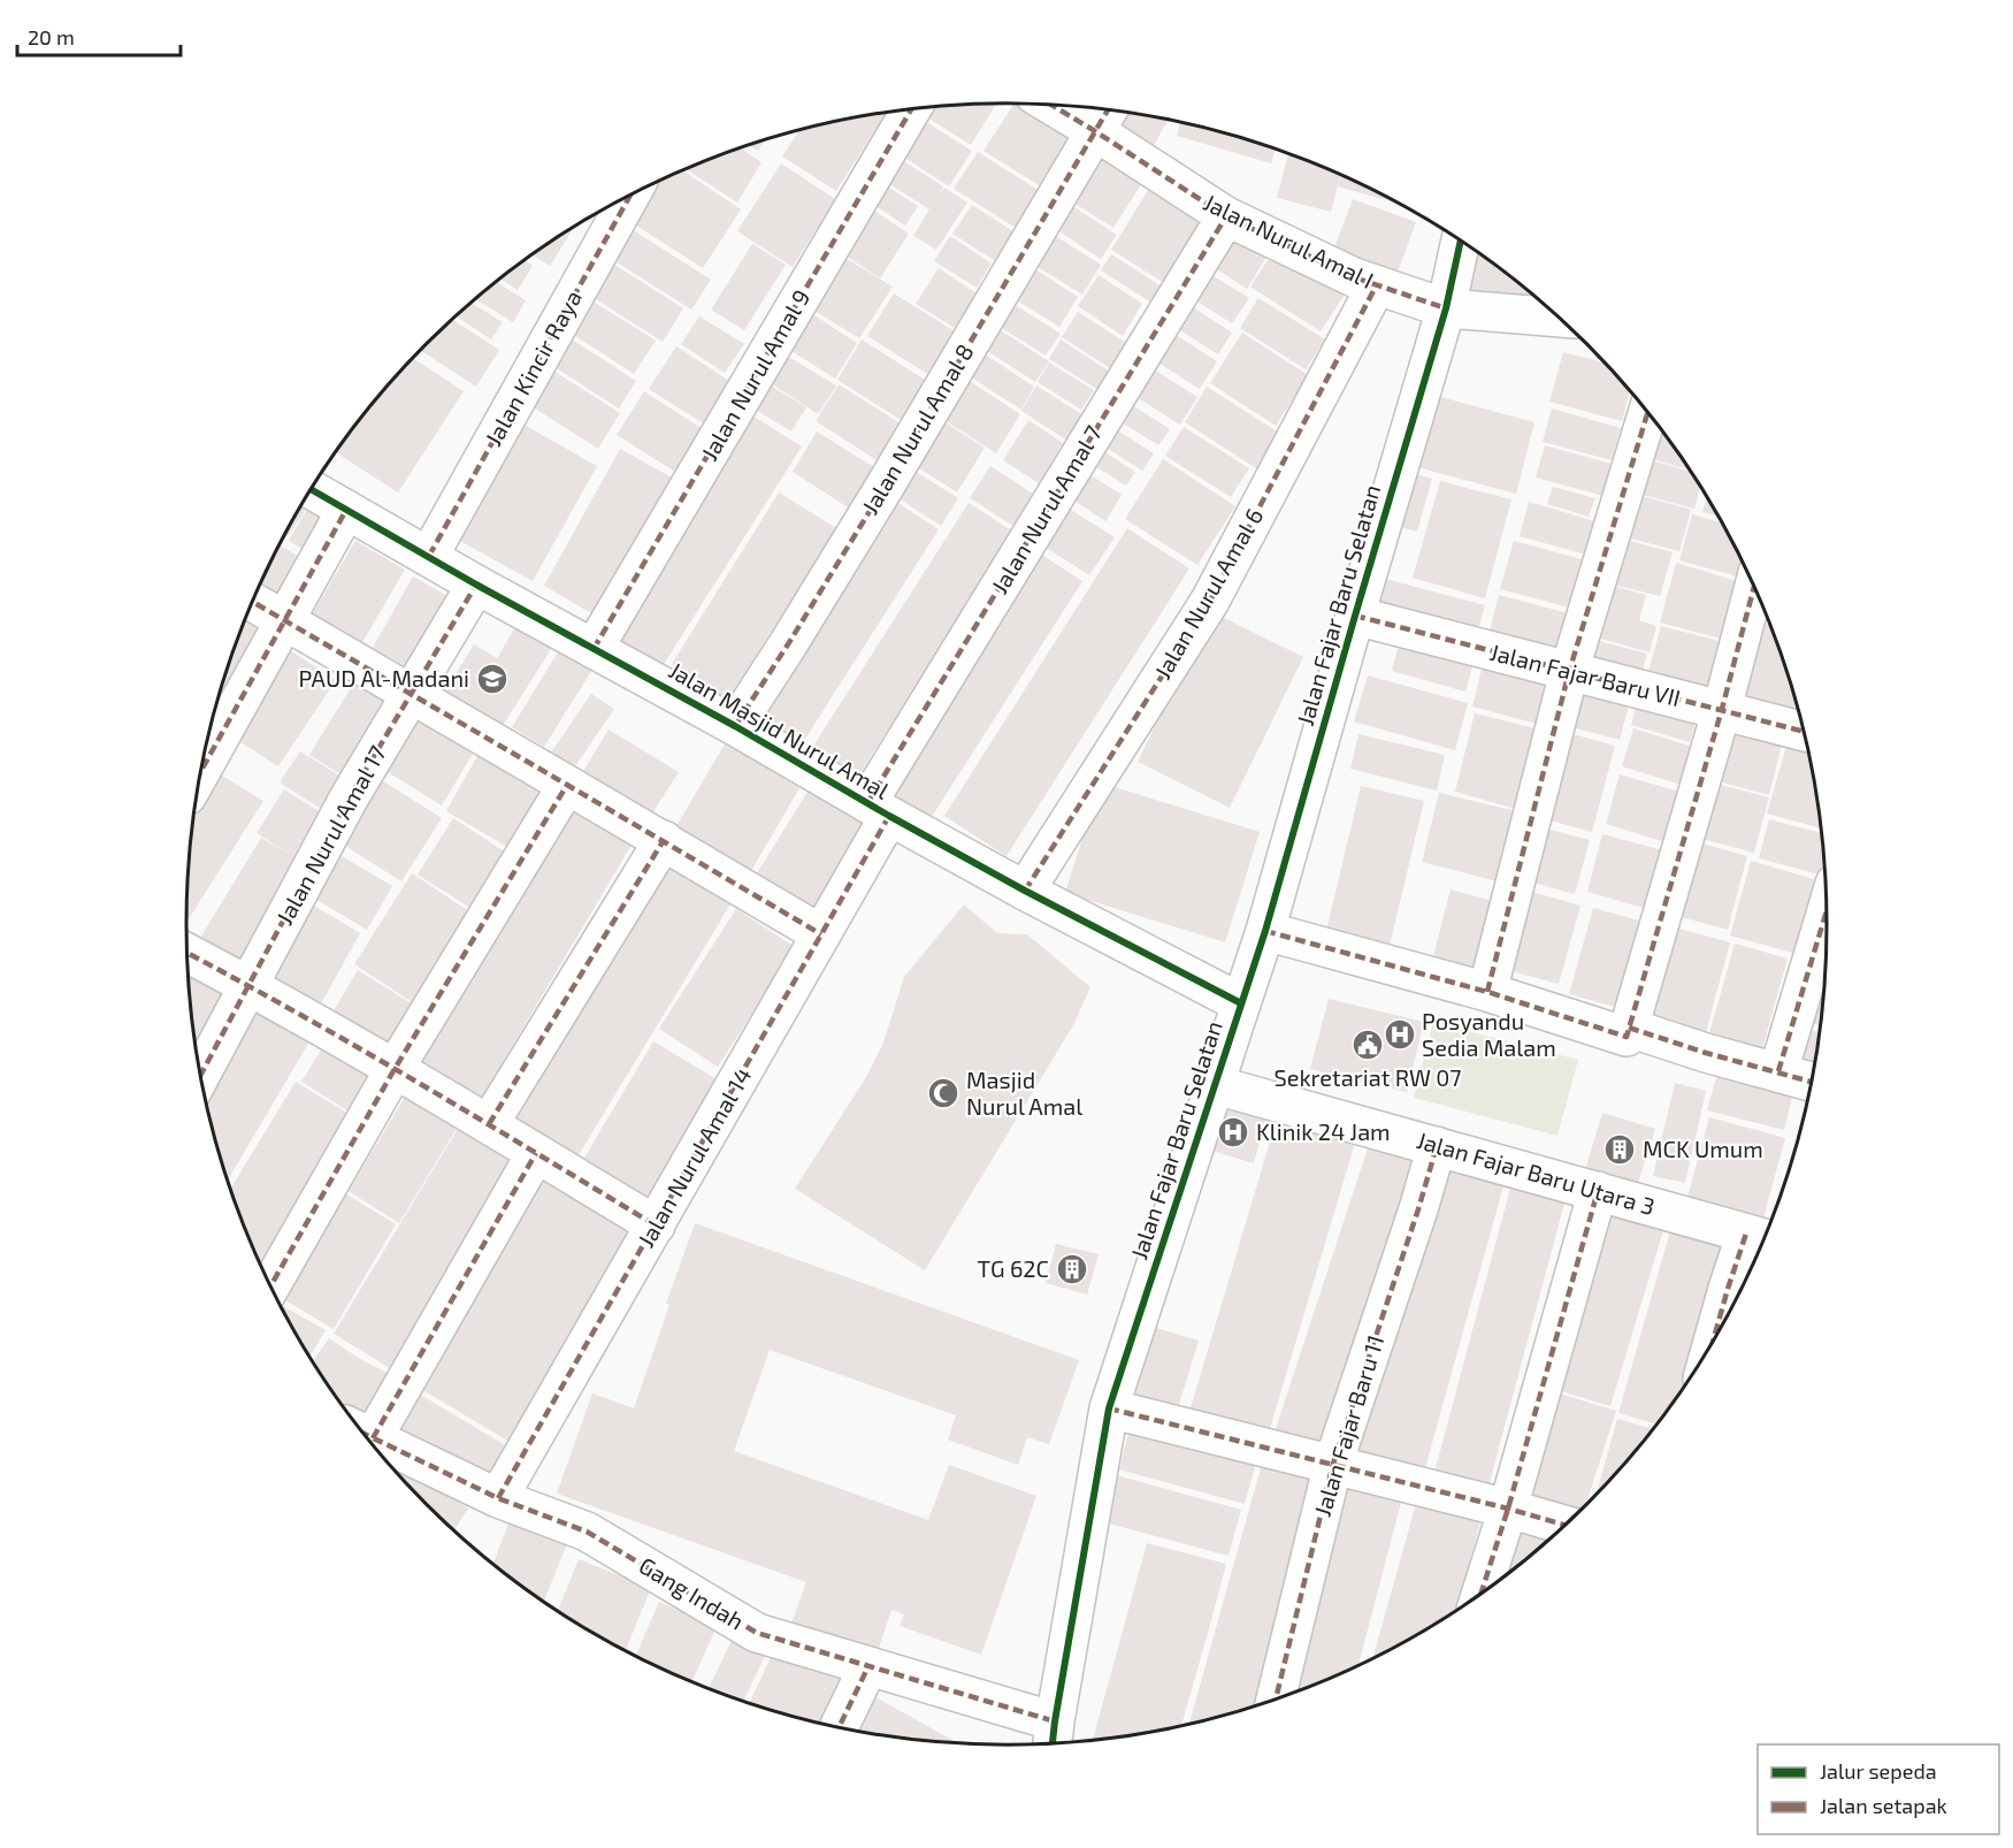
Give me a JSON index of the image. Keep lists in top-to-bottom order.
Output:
{
  "streets": {
    "street": [
      "Jalan Nurul Amal I",
      "Jalan Kincir Raya",
      "Jalan Nurul Amal 9",
      "Jalan Nurul Amal 8",
      "Jalan Nurul Amal 7",
      "Jalan Nurul Amal 6",
      "Jalan Fajar Baru Selatan",
      "Jalan Fajar Baru VII",
      "Jalan Masjid Nurul Amal",
      "Jalan Nurul Amal 17",
      "Jalan Nurul Amal 14",
      "Jalan Fajar Baru Utara 3",
      "Jalan Fajar Baru 11",
      "Gang Indah"
    ]
  },
  "crossings": [
    ["Jalan Nurul Amal I", "Jalan Nurul Amal 8"],
    ["Jalan Nurul Amal I", "Jalan Nurul Amal 7"],
    ["Jalan Nurul Amal I", "Jalan Nurul Amal 6"],
    ["Jalan Nurul Amal I", "Jalan Fajar Baru Selatan"],
    ["Jalan Kincir Raya", "Jalan Masjid Nurul Amal"],
    ["Jalan Nurul Amal 9", "Jalan Masjid Nurul Amal"],
    ["Jalan Nurul Amal 8", "Jalan Masjid Nurul Amal"],
    ["Jalan Nurul Amal 7", "Jalan Masjid Nurul Amal"],
    ["Jalan Nurul Amal 7", "Jalan Nurul Amal 14"],
    ["Jalan Nurul Amal 6", "Jalan Masjid Nurul Amal"],
    ["Jalan Fajar Baru Selatan", "Jalan Fajar Baru VII"],
    ["Jalan Fajar Baru Selatan", "Jalan Masjid Nurul Amal"],
    ["Jalan Fajar Baru Selatan", "Jalan Fajar Baru Utara 3"],
    ["Jalan Fajar Baru Selatan", "Gang Indah"],
    ["Jalan Masjid Nurul Amal", "Jalan Nurul Amal 17"],
    ["Jalan Masjid Nurul Amal", "Jalan Nurul Amal 14"],
    ["Jalan Nurul Amal 14", "Gang Indah"],
    ["Jalan Fajar Baru Utara 3", "Jalan Fajar Baru 11"]
  ],
  "places": {
    "school or university": ["PAUD Al-Madani"],
    "hospital": ["Posyandu Sedia Malam", "Klinik 24 Jam"],
    "public building": ["Sekretariat RW 07"],
    "mosque": ["Masjid Nurul Amal"],
    "building": ["MCK Umum", "TG 62C"]
  },
  "legend": ["Jalur sepeda", "Jalan setapak"],
  "scale_bar": "20 m"
}
